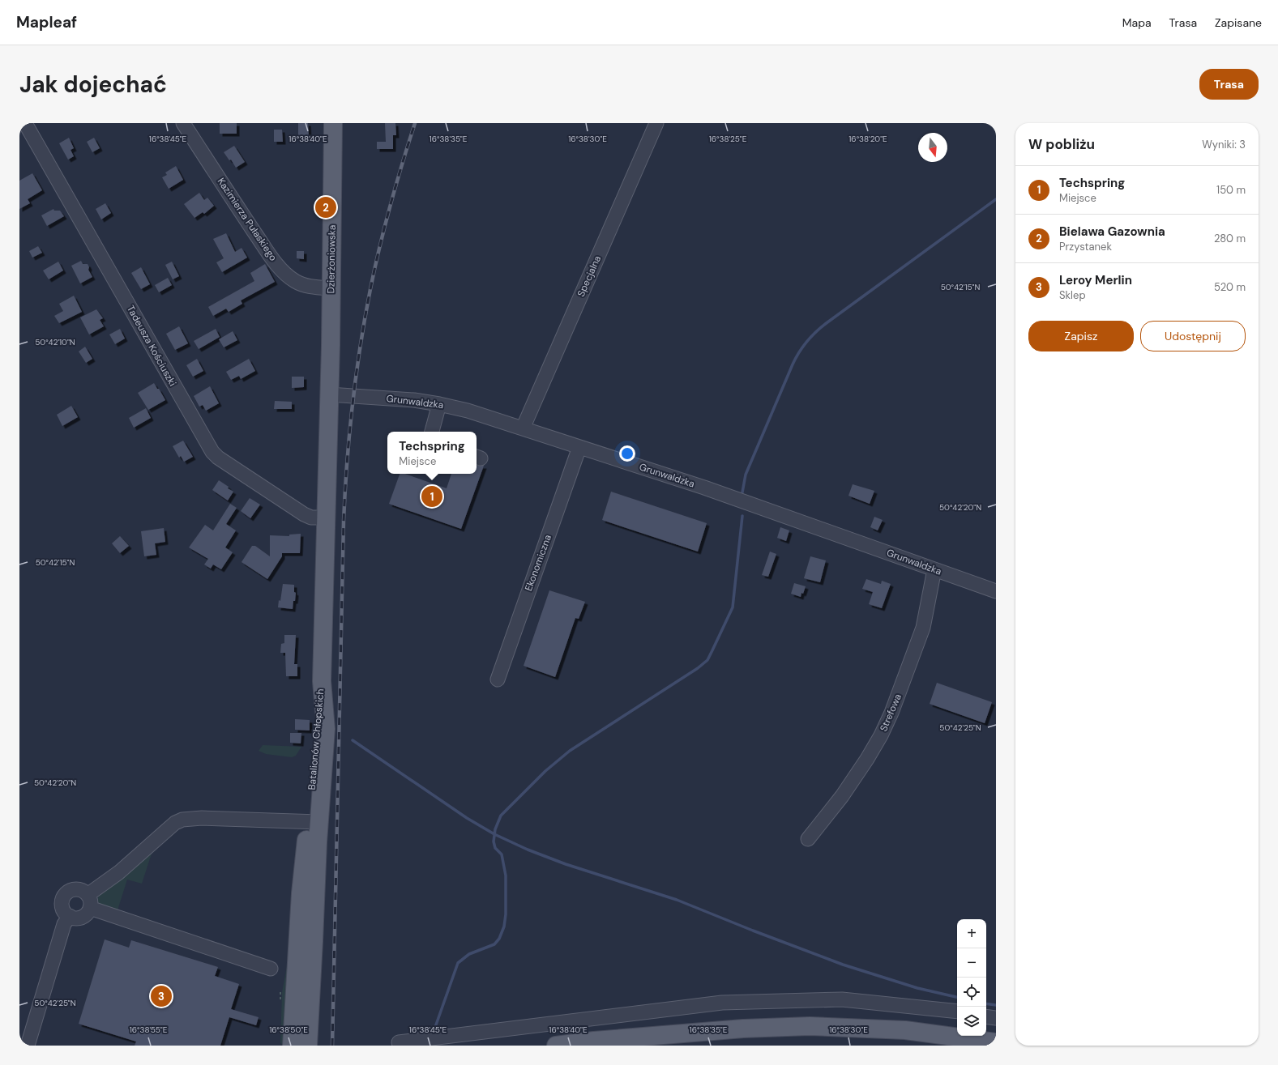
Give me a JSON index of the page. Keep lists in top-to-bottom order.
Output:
{
  "streets": {
    "main road": ["Dzierżoniowska", "Batalionów Chłopskich"],
    "street": [
      "Kazimierza Pułaskiego",
      "Specjalna",
      "Tadeusza Kościuszki",
      "Grunwaldzka",
      "Ekonomiczna",
      "Strefowa"
    ]
  },
  "crossings": [
    ["Kazimierza Pułaskiego", "Dzierżoniowska"],
    ["Dzierżoniowska", "Tadeusza Kościuszki"],
    ["Dzierżoniowska", "Grunwaldzka"],
    ["Dzierżoniowska", "Batalionów Chłopskich"],
    ["Specjalna", "Grunwaldzka"],
    ["Tadeusza Kościuszki", "Batalionów Chłopskich"],
    ["Grunwaldzka", "Ekonomiczna"],
    ["Grunwaldzka", "Strefowa"]
  ],
  "north": "bottom",
  "page": {
    "header": "Mapleaf",
    "nav": ["Mapa", "Trasa", "Zapisane"],
    "buttons": [
      "Trasa",
      ["Zapisz", "Udostępnij"]
    ],
    "title": "Jak dojechać",
    "heading": ["W pobliżu", "Wyniki: 3"],
    "list": [
      {
        "mark": "1",
        "name": "Techspring",
        "note": "Miejsce",
        "value": "150 m"
      },
      {
        "mark": "2",
        "name": "Bielawa Gazownia",
        "note": "Przystanek",
        "value": "280 m"
      },
      {
        "mark": "3",
        "name": "Leroy Merlin",
        "note": "Sklep",
        "value": "520 m"
      }
    ],
    "pins": ["2", "1", "3"],
    "popup": ["Techspring", "Miejsce"],
    "map_buttons": ["+", "−"]
  },
  "coordinates": [
    "16°38'45\"E",
    "16°38'40\"E",
    "16°38'35\"E",
    "16°38'30\"E",
    "16°38'25\"E",
    "16°38'20\"E",
    "50°42'15\"N",
    "50°42'10\"N",
    "50°42'20\"N",
    "50°42'25\"N",
    "16°38'55\"E",
    "16°38'50\"E"
  ]
}
